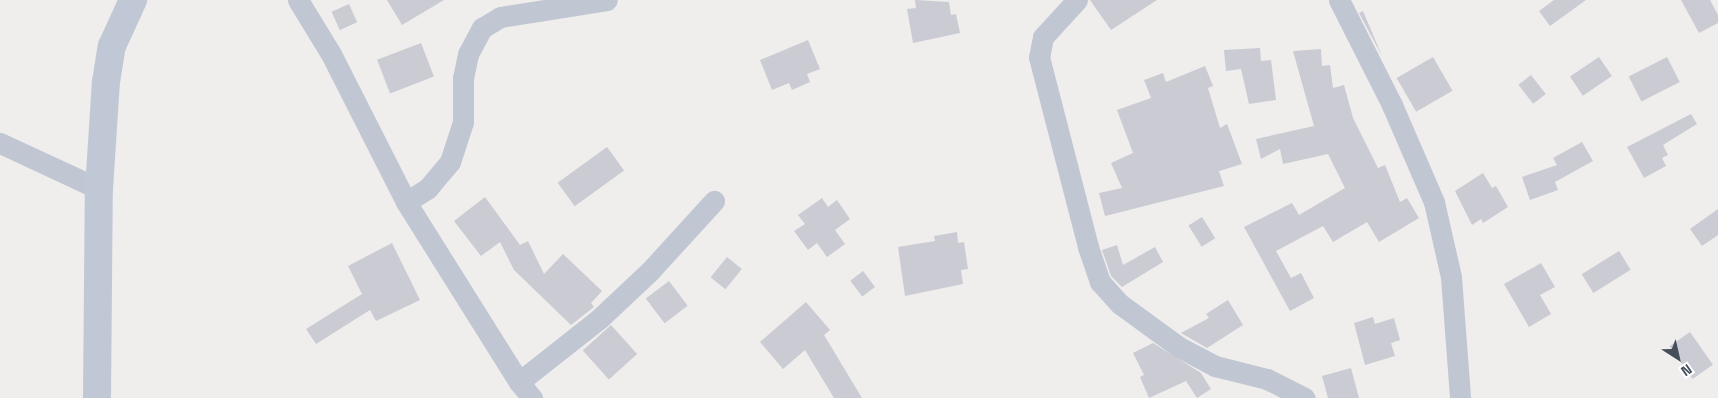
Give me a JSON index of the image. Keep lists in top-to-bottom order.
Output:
{
  "north": "bottom right"
}
